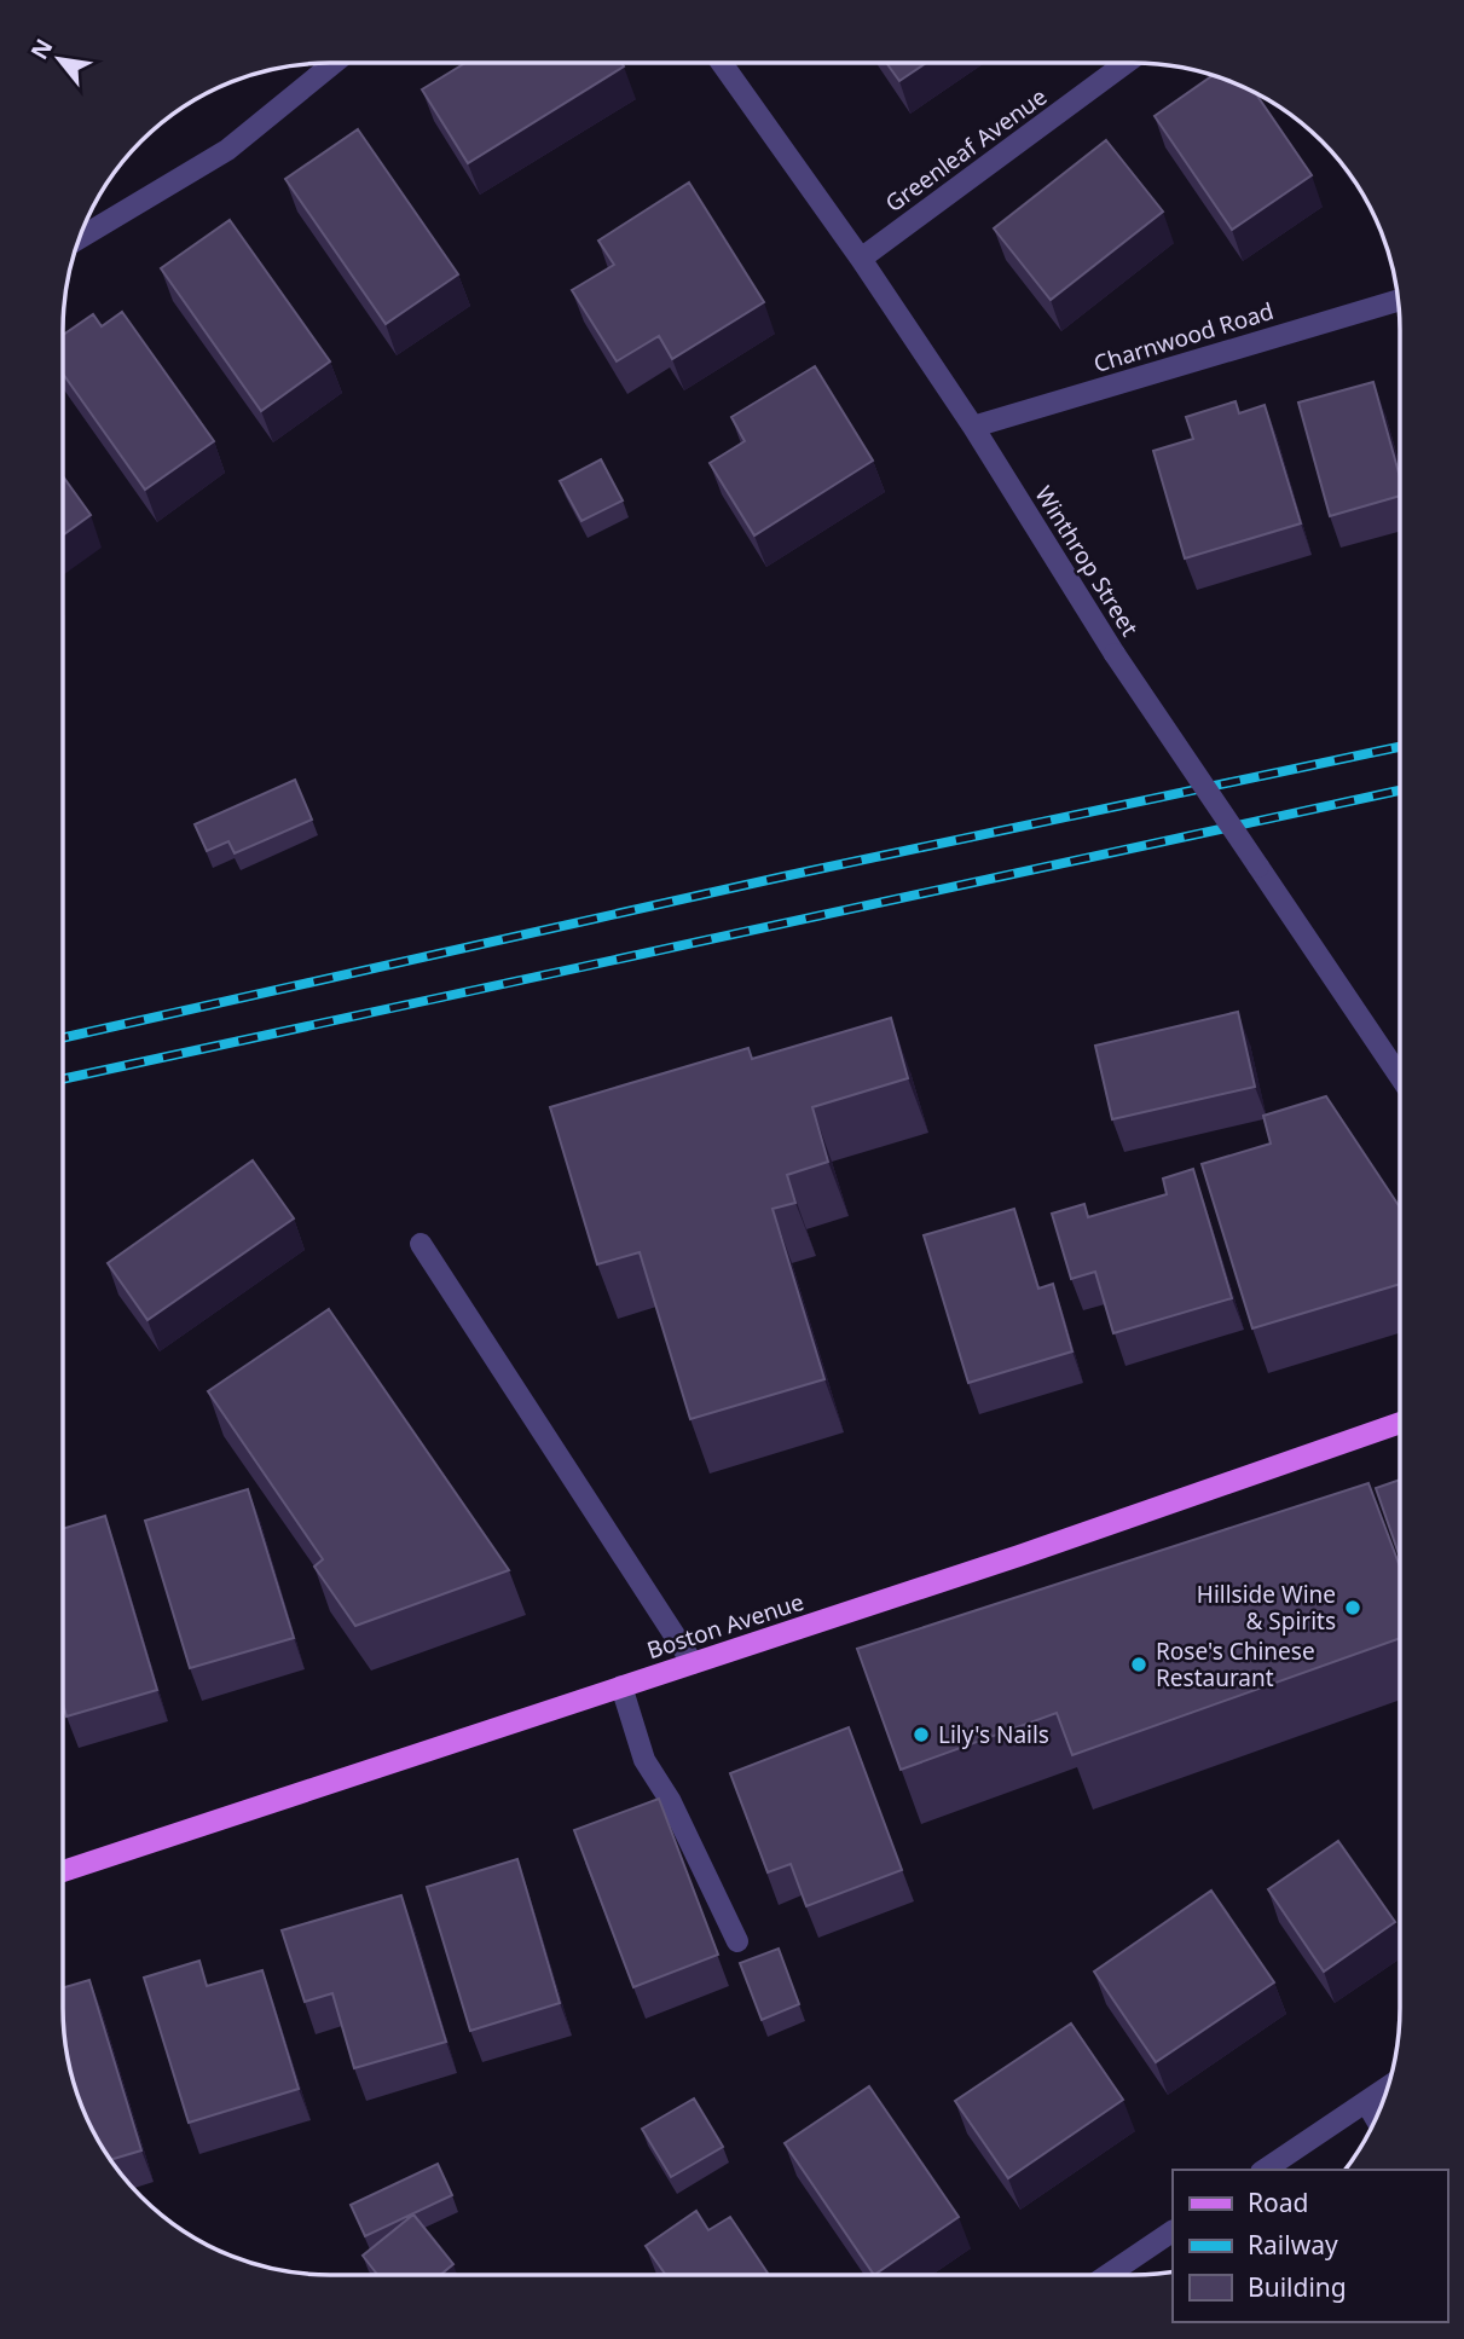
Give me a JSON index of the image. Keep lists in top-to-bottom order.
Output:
{
  "streets": {
    "main road": ["Boston Avenue"],
    "street": ["Greenleaf Avenue", "Charnwood Road", "Winthrop Street"]
  },
  "crossings": [
    ["Greenleaf Avenue", "Winthrop Street"],
    ["Charnwood Road", "Winthrop Street"]
  ],
  "places": ["Hillside Wine & Spirits", "Rose's Chinese Restaurant", "Lily's Nails"],
  "legend": ["Road", "Railway", "Building"],
  "north": "top left"
}
